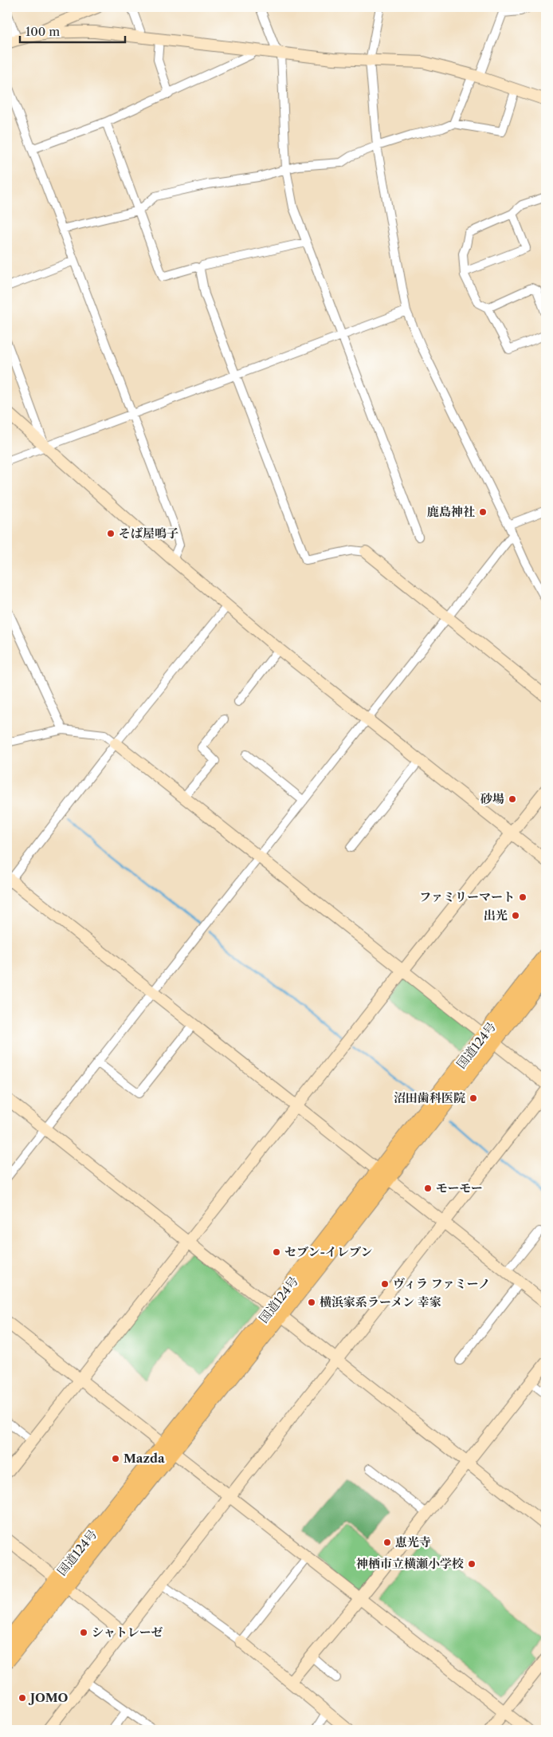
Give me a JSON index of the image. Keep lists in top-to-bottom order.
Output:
{
  "streets": {
    "highway": ["国道124号"]
  },
  "places": [
    "鹿島神社",
    "そば屋鳴子",
    "砂場",
    "ファミリーマート",
    "出光",
    "沼田歯科医院",
    "モーモー",
    "セブン-イレブン",
    "ヴィラ ファミーノ",
    "横浜家系ラーメン 幸家",
    "Mazda",
    "恵光寺",
    "神栖市立横瀬小学校",
    "シャトレーゼ",
    "JOMO"
  ],
  "scale_bar": "100 m"
}
